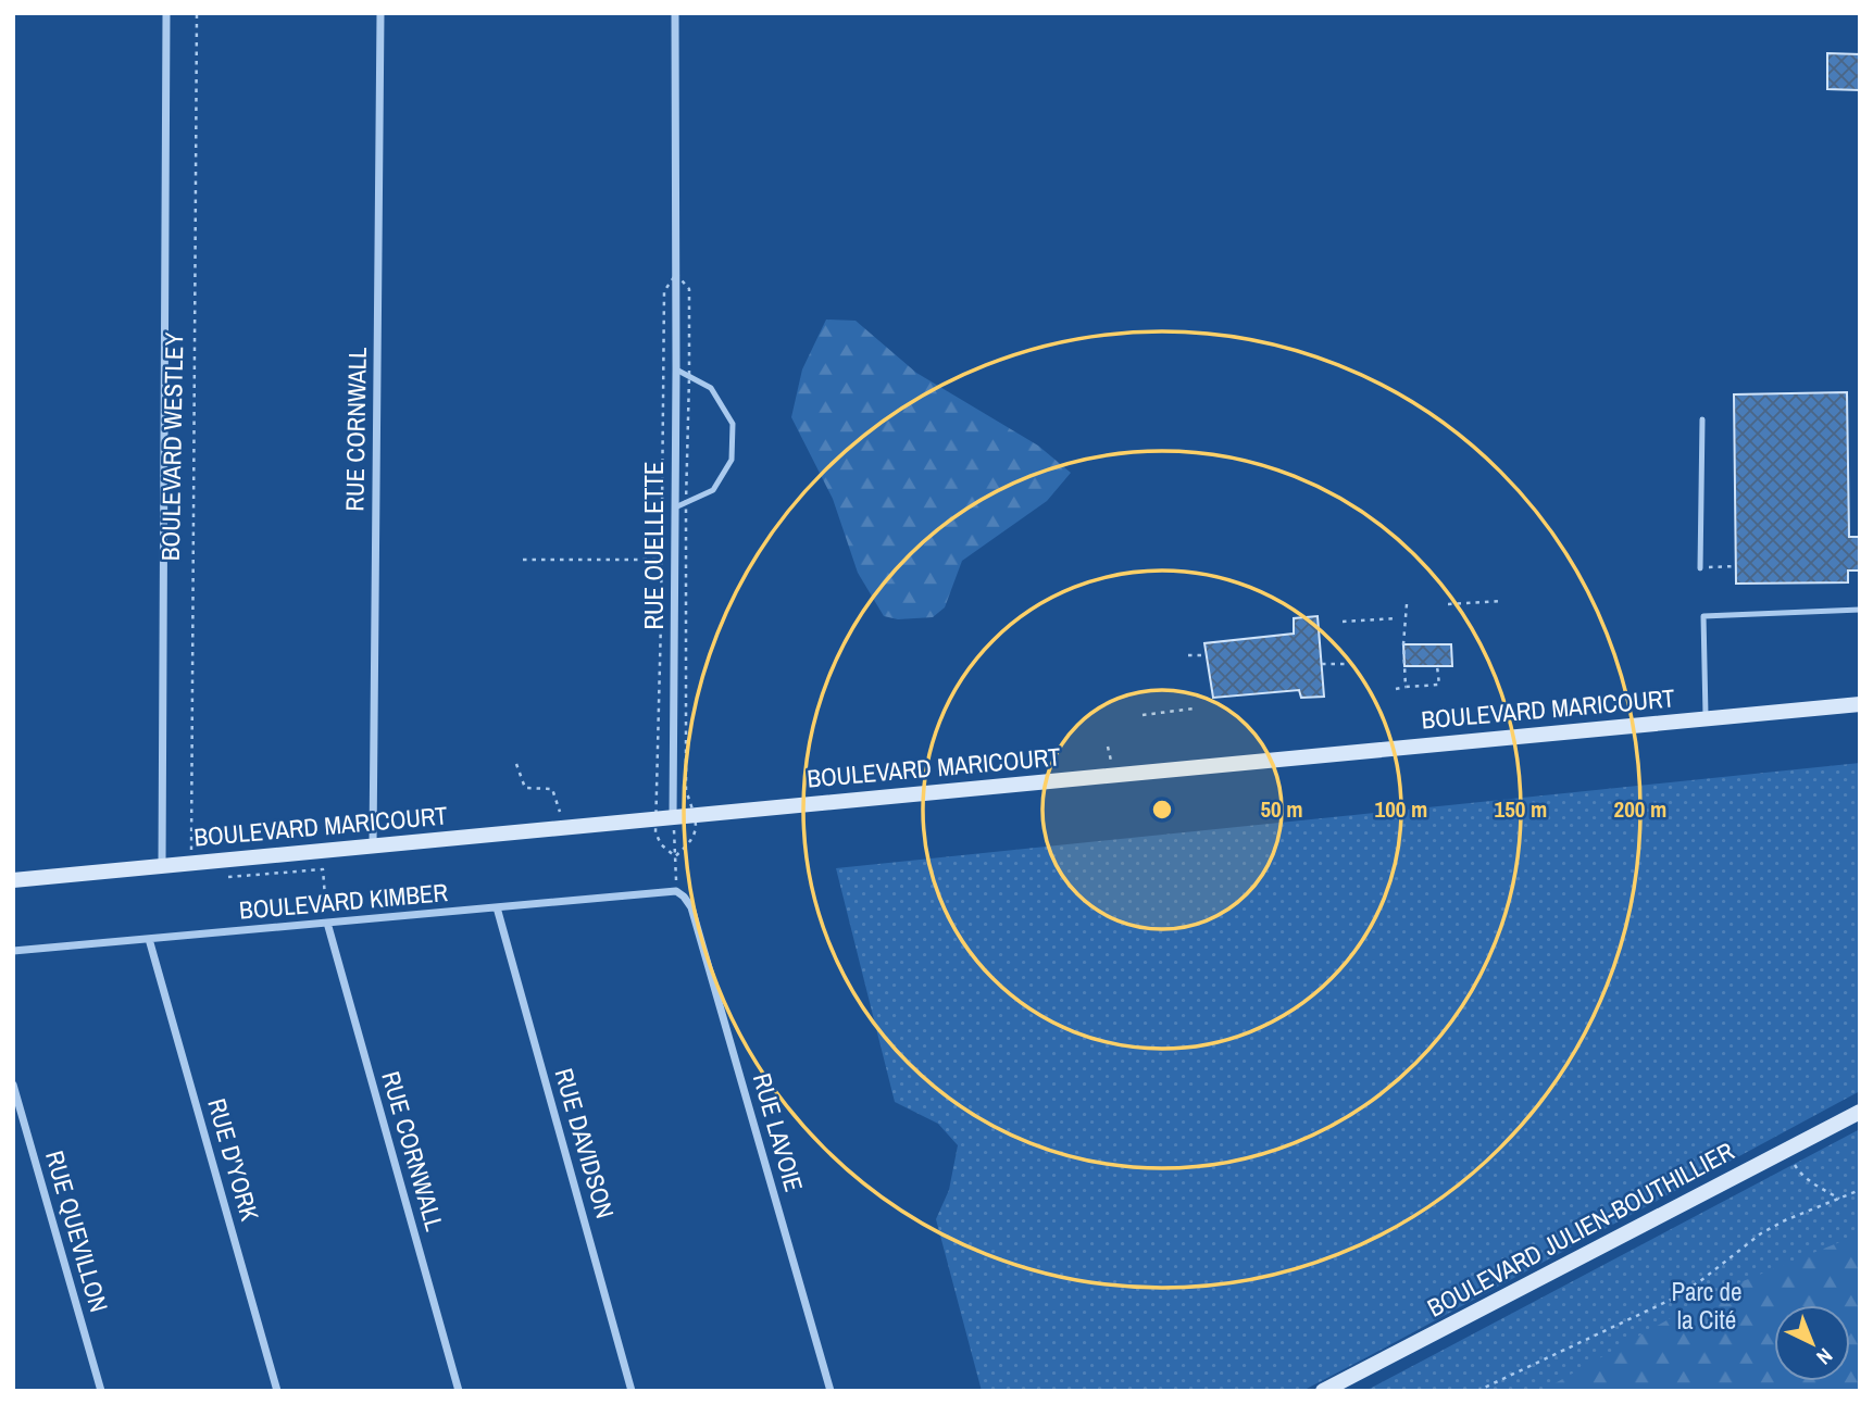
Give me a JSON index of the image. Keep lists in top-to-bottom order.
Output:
{
  "streets": {
    "street": [
      "RUE CORNWALL",
      "BOULEVARD WESTLEY",
      "RUE OUELLETTE",
      "BOULEVARD MARICOURT",
      "BOULEVARD KIMBER",
      "RUE LAVOIE",
      "RUE DAVIDSON",
      "RUE D'YORK",
      "BOULEVARD JULIEN-BOUTHILLIER",
      "RUE QUEVILLON"
    ]
  },
  "crossings": [
    ["RUE CORNWALL", "BOULEVARD MARICOURT"],
    ["RUE CORNWALL", "BOULEVARD KIMBER"],
    ["BOULEVARD WESTLEY", "BOULEVARD MARICOURT"],
    ["RUE OUELLETTE", "BOULEVARD MARICOURT"],
    ["BOULEVARD KIMBER", "RUE LAVOIE"],
    ["BOULEVARD KIMBER", "RUE DAVIDSON"],
    ["BOULEVARD KIMBER", "RUE D'YORK"]
  ],
  "parks": ["Parc de la Cité"],
  "north": "bottom right",
  "rings": [
    "50 m",
    "100 m",
    "150 m",
    "200 m"
  ]
}
